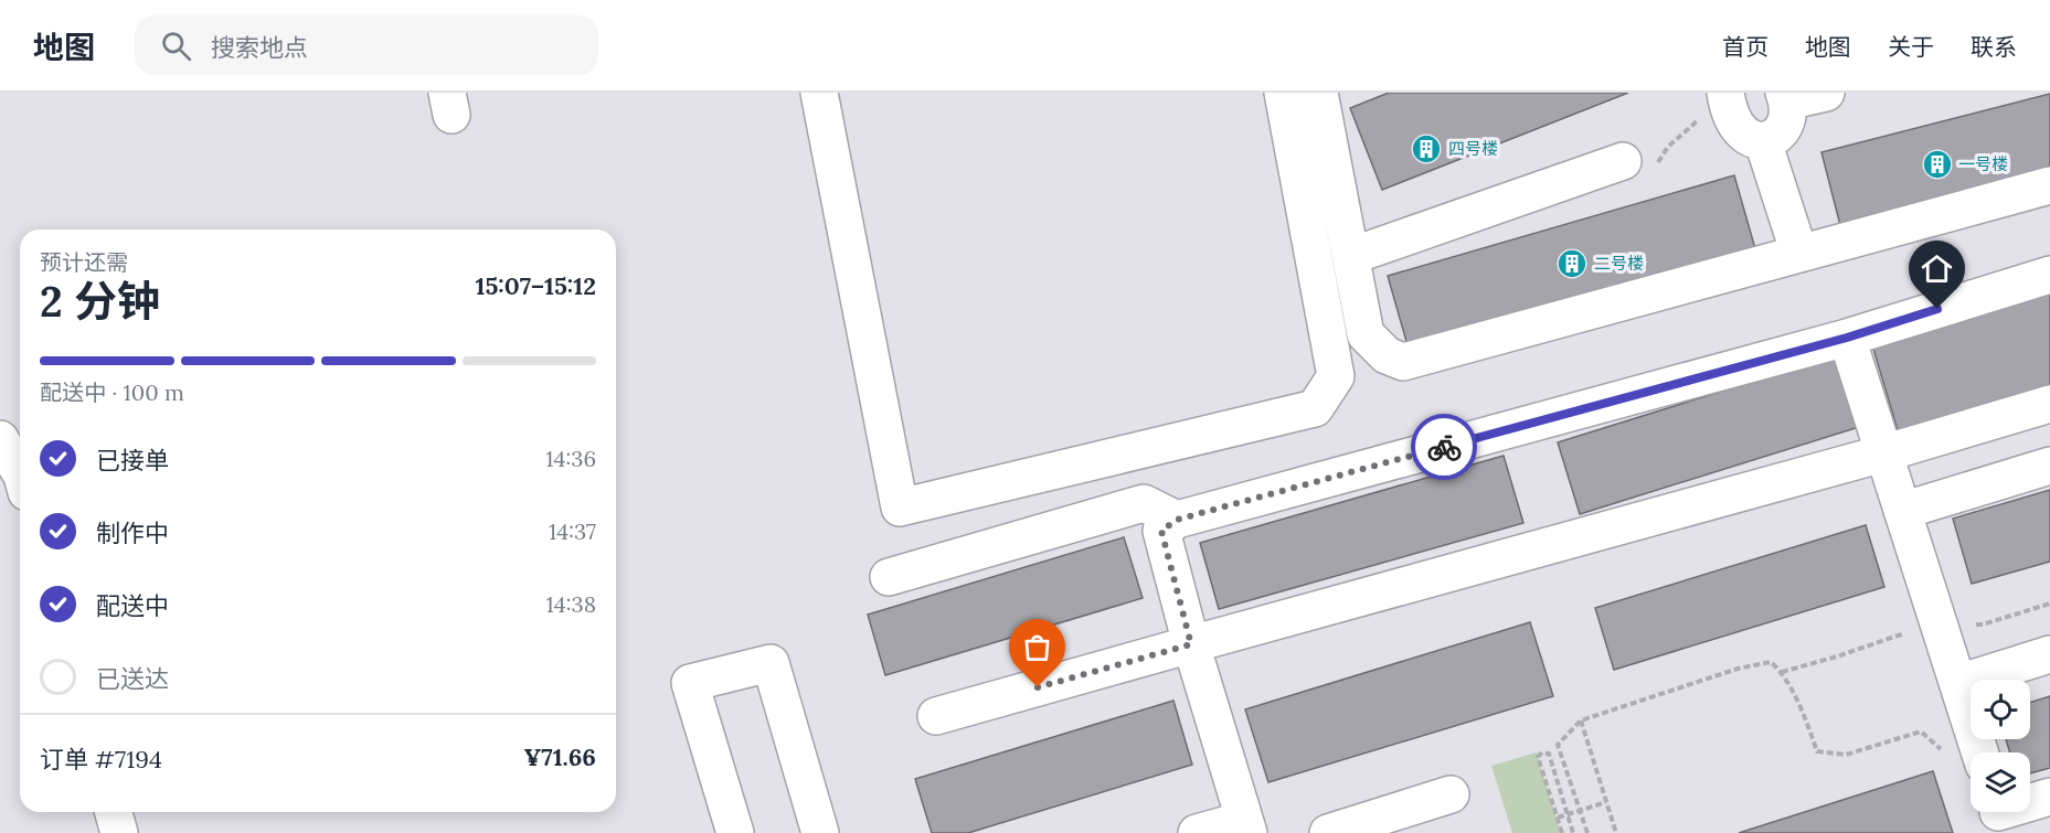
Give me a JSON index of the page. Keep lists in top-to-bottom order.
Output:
{
  "places": {
    "building": ["四号楼", "一号楼", "二号楼"]
  },
  "page": {
    "header": "地图",
    "search": "搜索地点",
    "nav": [
      "首页",
      "地图",
      "关于",
      "联系"
    ],
    "heading": ["2 分钟", "预计还需", "15:07–15:12"],
    "panel": ["订单 #7194", "¥71.66"],
    "bar": "配送中 · 100 m",
    "list": [
      ["已接单", "14:36"],
      ["制作中", "14:37"],
      ["配送中", "14:38"],
      "已送达"
    ]
  }
}
